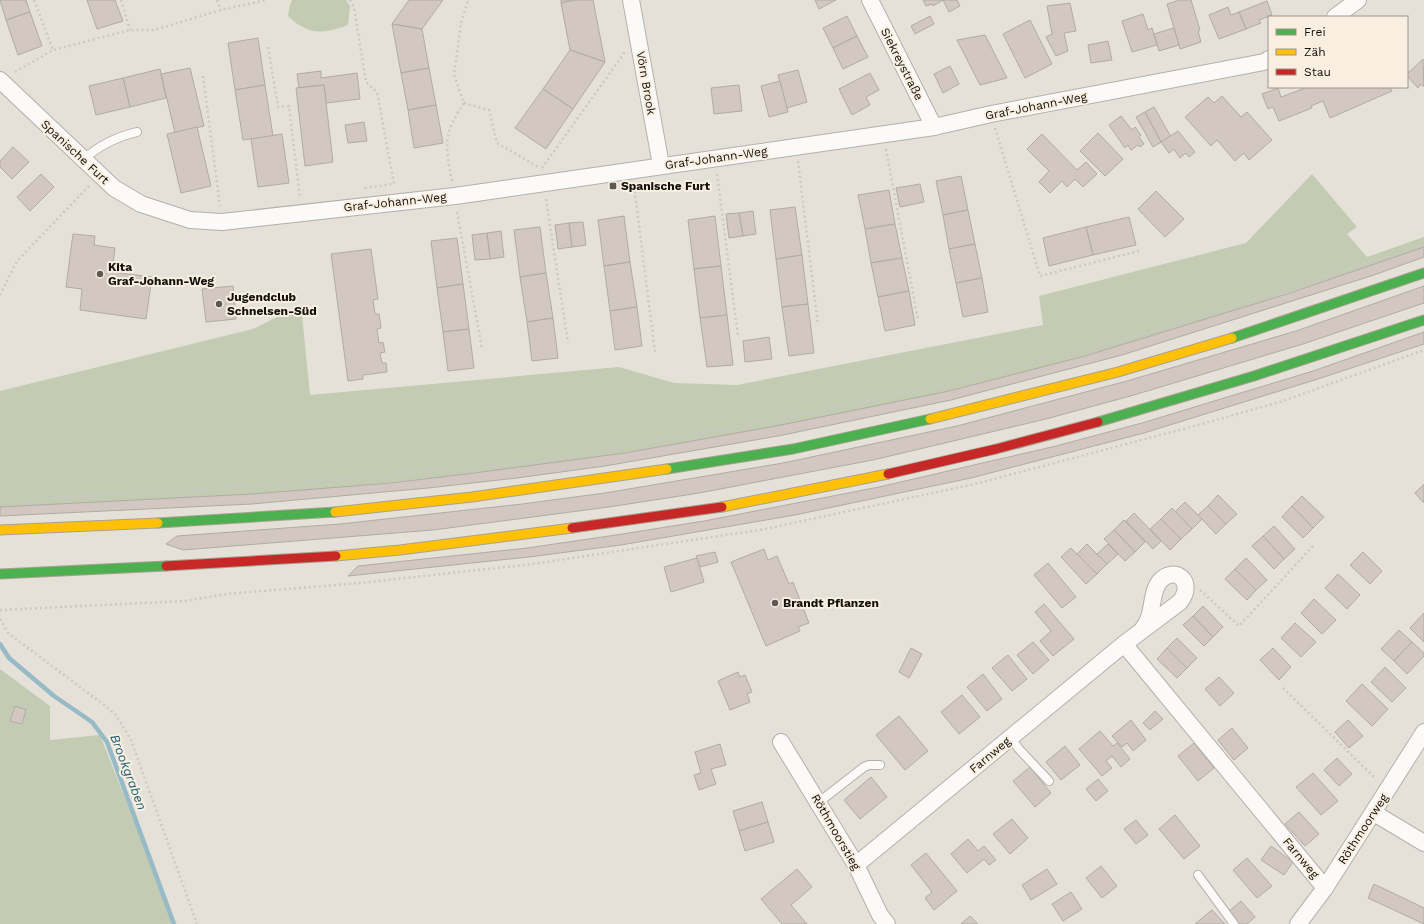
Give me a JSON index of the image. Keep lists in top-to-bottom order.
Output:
{
  "streets": {
    "street": [
      "Siekreystraße",
      "Vörn Brook",
      "Graf-Johann-Weg",
      "Spanische Furt",
      "Farnweg",
      "Röthmoorweg",
      "Röthmoorstieg"
    ]
  },
  "crossings": [
    ["Siekreystraße", "Graf-Johann-Weg"],
    ["Vörn Brook", "Graf-Johann-Weg"],
    ["Graf-Johann-Weg", "Spanische Furt"],
    ["Farnweg", "Röthmoorweg"],
    ["Farnweg", "Röthmoorstieg"]
  ],
  "water": ["Brookgraben"],
  "places": {
    "transit": ["Spanische Furt"],
    "other": ["Kita Graf-Johann-Weg", "Jugendclub Schnelsen-Süd", "Brandt Pflanzen"]
  },
  "legend": ["Frei", "Zäh", "Stau"]
}
